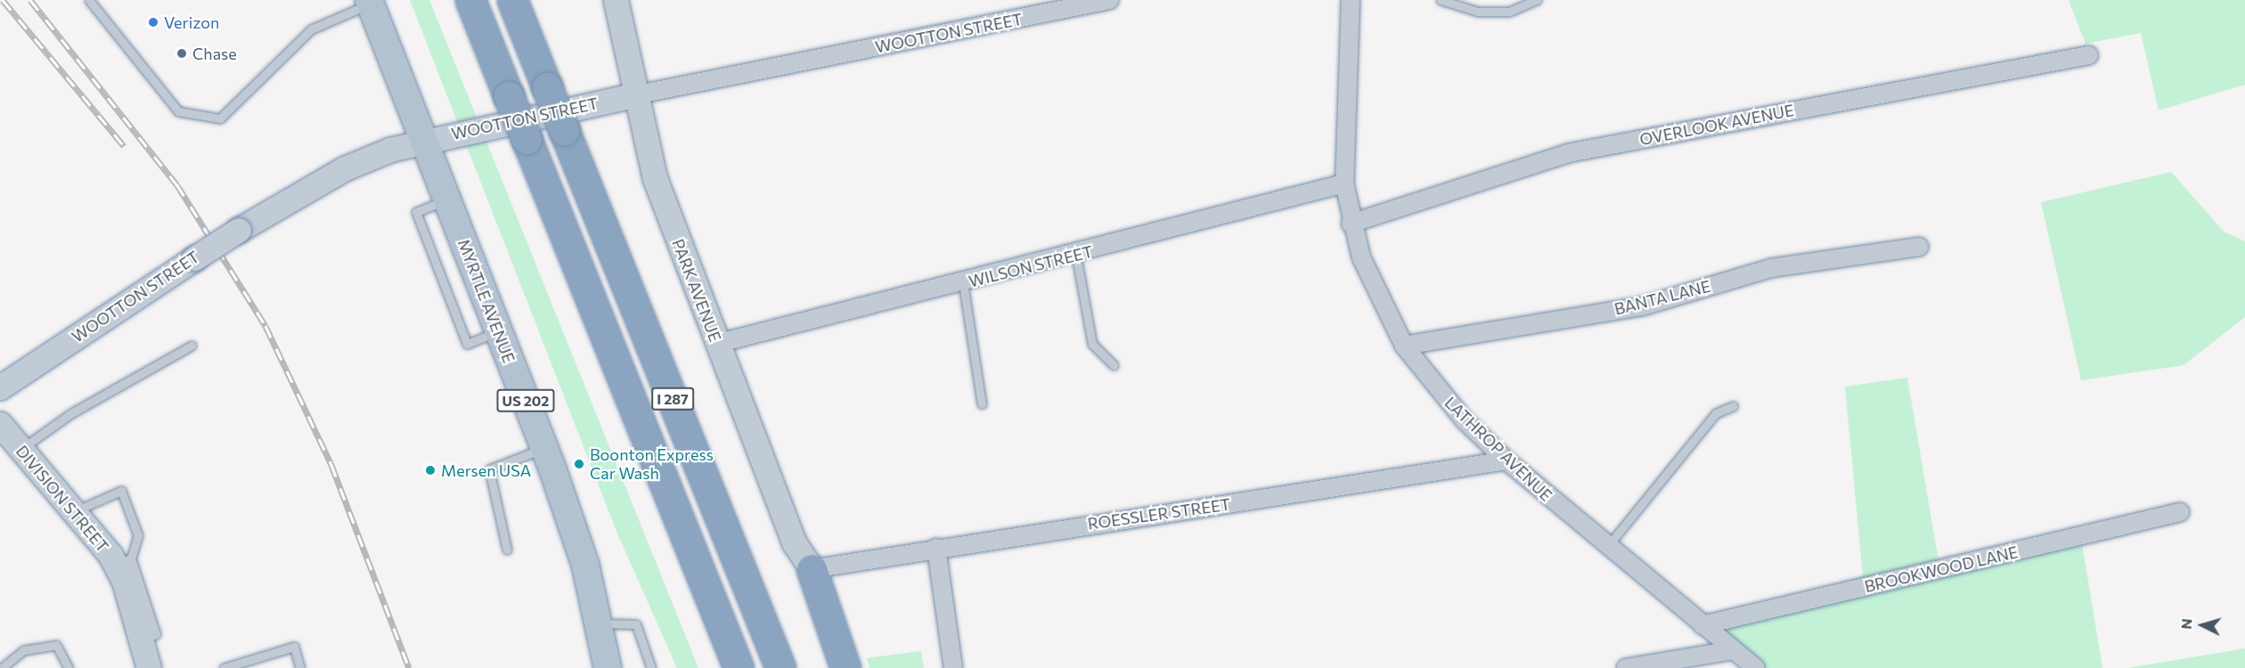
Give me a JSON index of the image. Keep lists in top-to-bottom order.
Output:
{
  "streets": {
    "highway": ["I 287"],
    "main road": ["MYRTLE AVENUE", "US 202"],
    "street": [
      "WOOTTON STREET",
      "OVERLOOK AVENUE",
      "WILSON STREET",
      "PARK AVENUE",
      "BANTA LANE",
      "LATHROP AVENUE",
      "DIVISION STREET",
      "ROESSLER STREET",
      "BROOKWOOD LANE"
    ]
  },
  "crossings": [
    ["WOOTTON STREET", "PARK AVENUE"],
    ["WOOTTON STREET", "MYRTLE AVENUE"],
    ["OVERLOOK AVENUE", "LATHROP AVENUE"],
    ["WILSON STREET", "PARK AVENUE"],
    ["WILSON STREET", "LATHROP AVENUE"],
    ["PARK AVENUE", "ROESSLER STREET"],
    ["BANTA LANE", "LATHROP AVENUE"],
    ["LATHROP AVENUE", "ROESSLER STREET"],
    ["LATHROP AVENUE", "BROOKWOOD LANE"]
  ],
  "places": [
    "Verizon",
    "Chase",
    "Boonton Express Car Wash",
    "Mersen USA"
  ],
  "north": "left"
}
